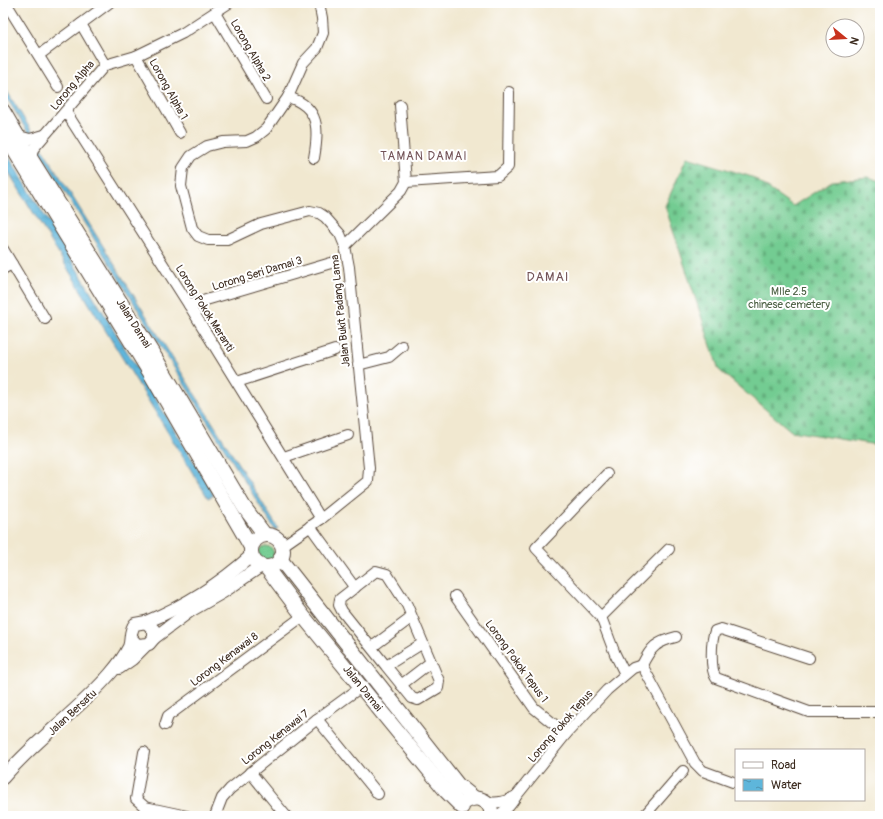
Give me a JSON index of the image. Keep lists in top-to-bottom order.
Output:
{
  "streets": {
    "main road": ["Jalan Damai"],
    "street": [
      "Lorong Alpha 2",
      "Lorong Alpha",
      "Lorong Alpha 1",
      "Lorong Seri Damai 3",
      "Lorong Pokok Meranti",
      "Jalan Bukit Padang Lama",
      "Lorong Kenawai 8",
      "Lorong Pokok Tepus 1",
      "Jalan Bersatu",
      "Lorong Pokok Tepus",
      "Lorong Kenawai 7"
    ]
  },
  "crossings": [
    ["Lorong Alpha 2", "Lorong Alpha"],
    ["Lorong Alpha", "Lorong Alpha 1"],
    ["Lorong Alpha", "Lorong Pokok Meranti"],
    ["Lorong Alpha", "Jalan Damai"],
    ["Lorong Seri Damai 3", "Lorong Pokok Meranti"],
    ["Lorong Pokok Meranti", "Jalan Bukit Padang Lama"],
    ["Jalan Bukit Padang Lama", "Jalan Damai"],
    ["Jalan Damai", "Lorong Kenawai 8"],
    ["Jalan Damai", "Lorong Kenawai 7"],
    ["Lorong Pokok Tepus 1", "Lorong Pokok Tepus"]
  ],
  "districts": ["TAMAN DAMAI", "DAMAI"],
  "parks": ["MIle 2.5 chinese cemetery"],
  "legend": ["Road", "Water"],
  "north": "right"
}
